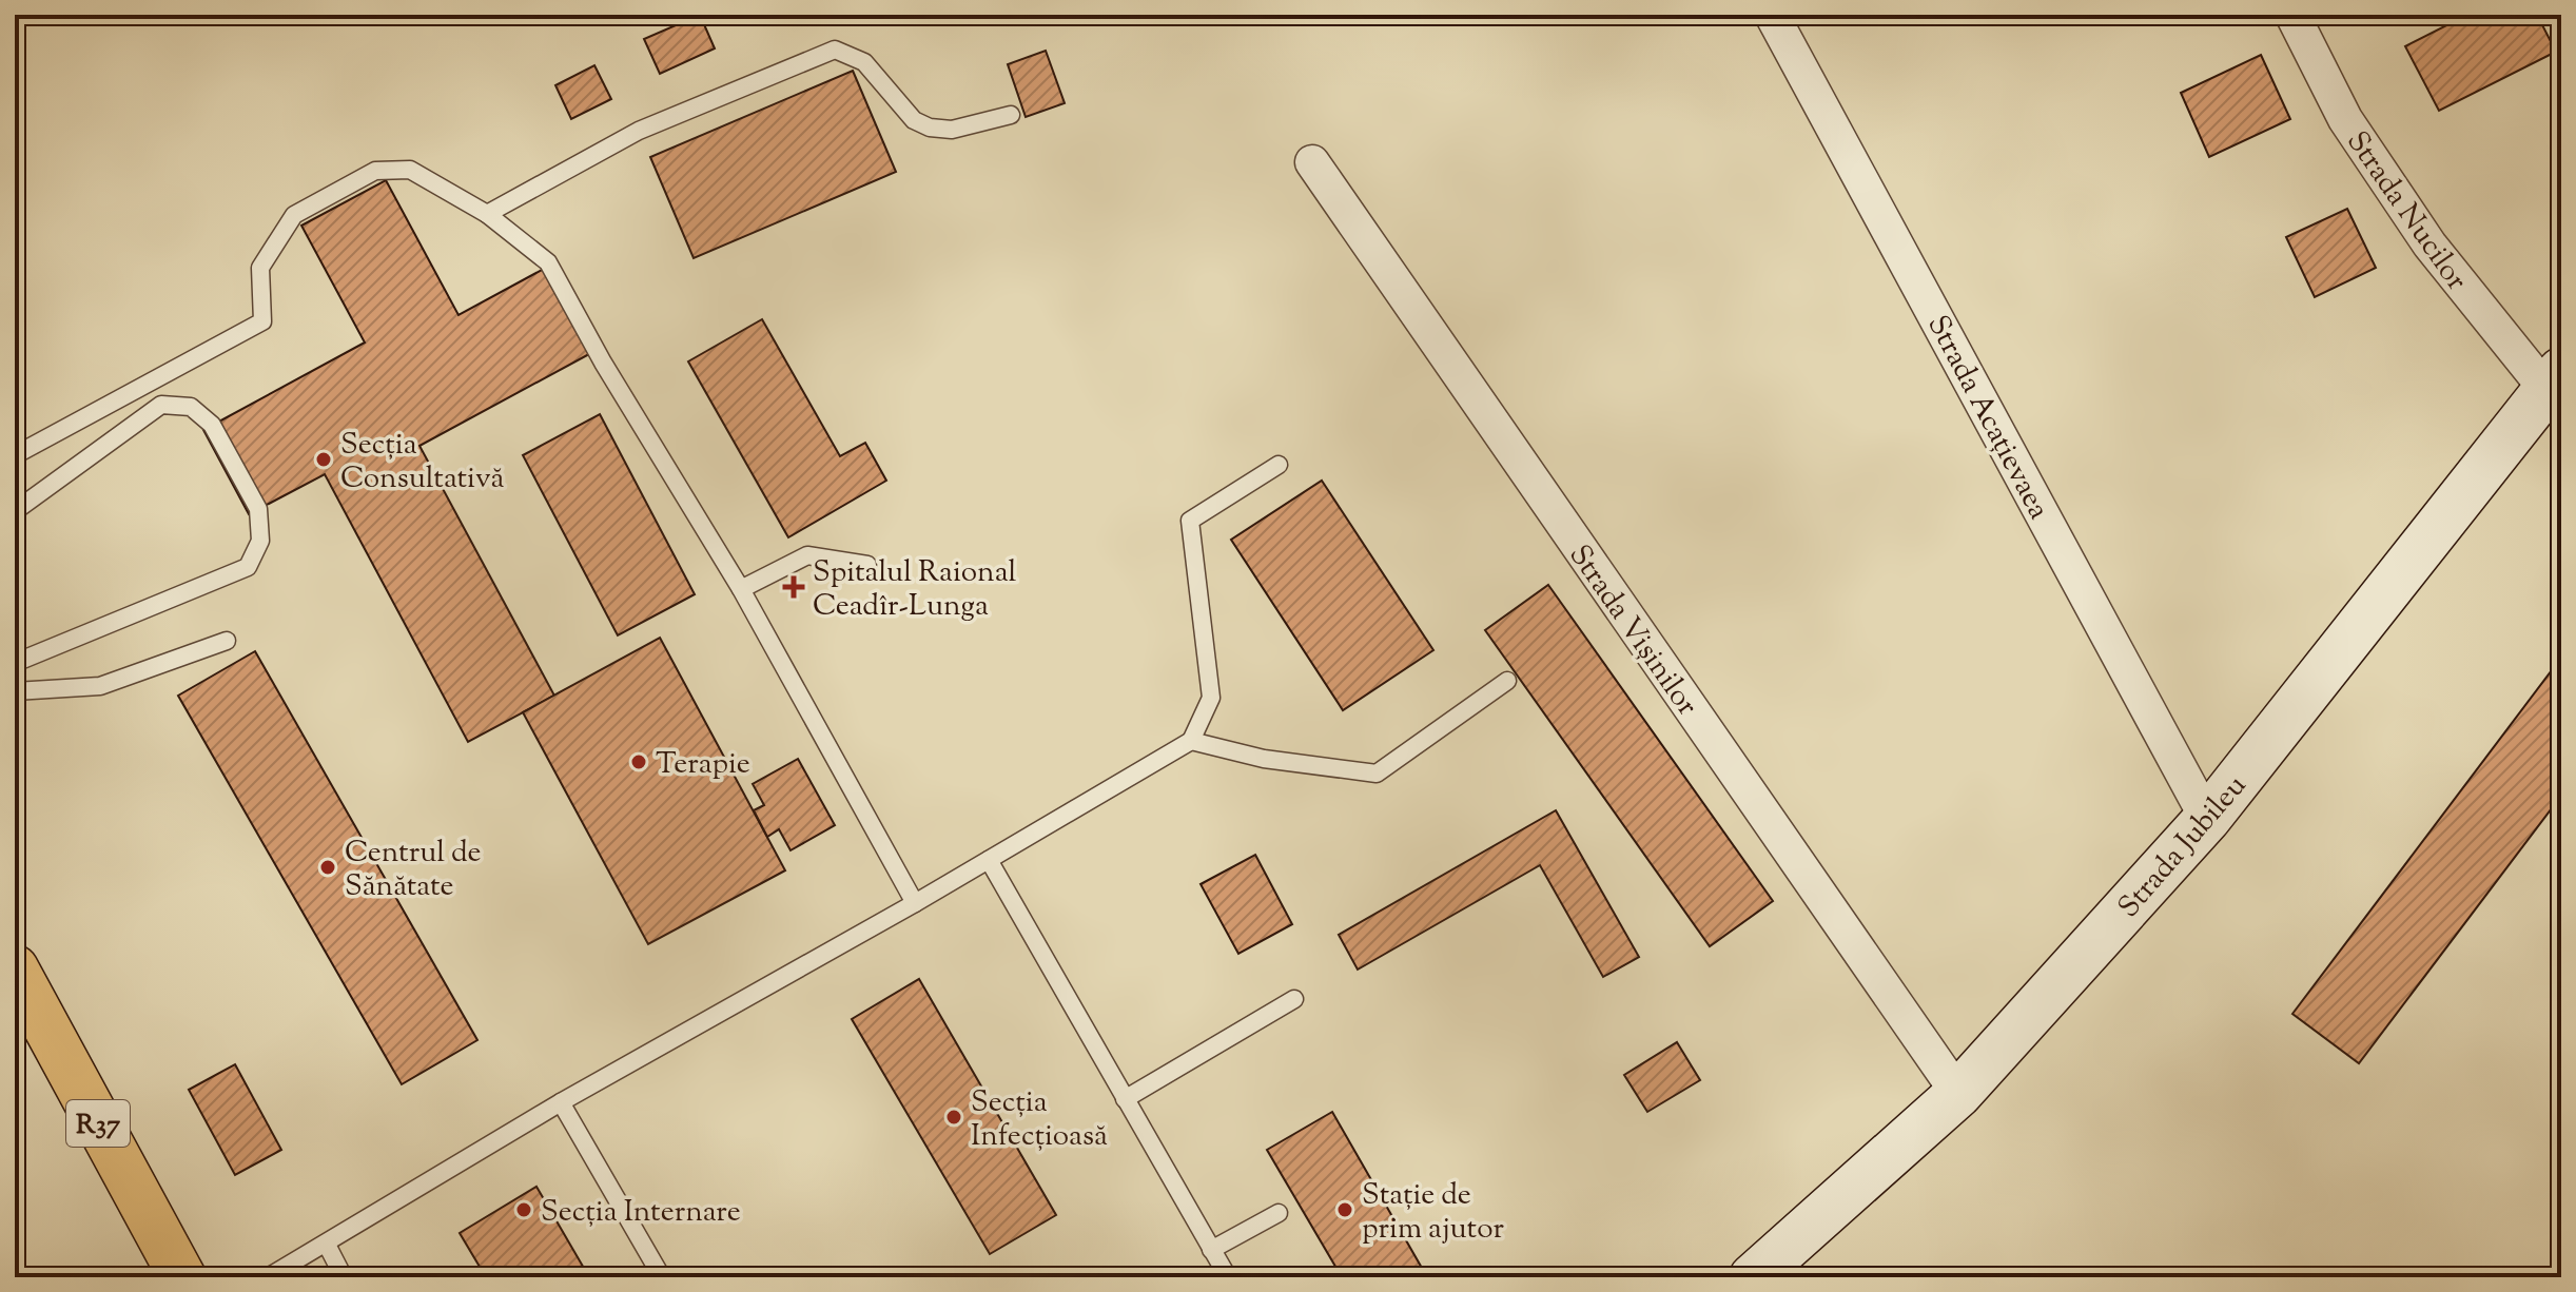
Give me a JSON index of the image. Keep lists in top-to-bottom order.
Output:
{
  "streets": {
    "main road": ["Strada Jubileu", "R37"],
    "street": ["Strada Nucilor", "Strada Acațievaea", "Strada Vișinilor"]
  },
  "crossings": [
    ["Strada Nucilor", "Strada Jubileu"],
    ["Strada Acațievaea", "Strada Jubileu"],
    ["Strada Vișinilor", "Strada Jubileu"]
  ],
  "places": {
    "other": [
      "Secția Consultativă",
      "Terapie",
      "Centrul de Sănătate",
      "Secția Infecțioasă",
      "Secția Internare",
      "Stație de prim ajutor"
    ],
    "health": ["Spitalul Raional Ceadîr-Lunga"]
  }
}
